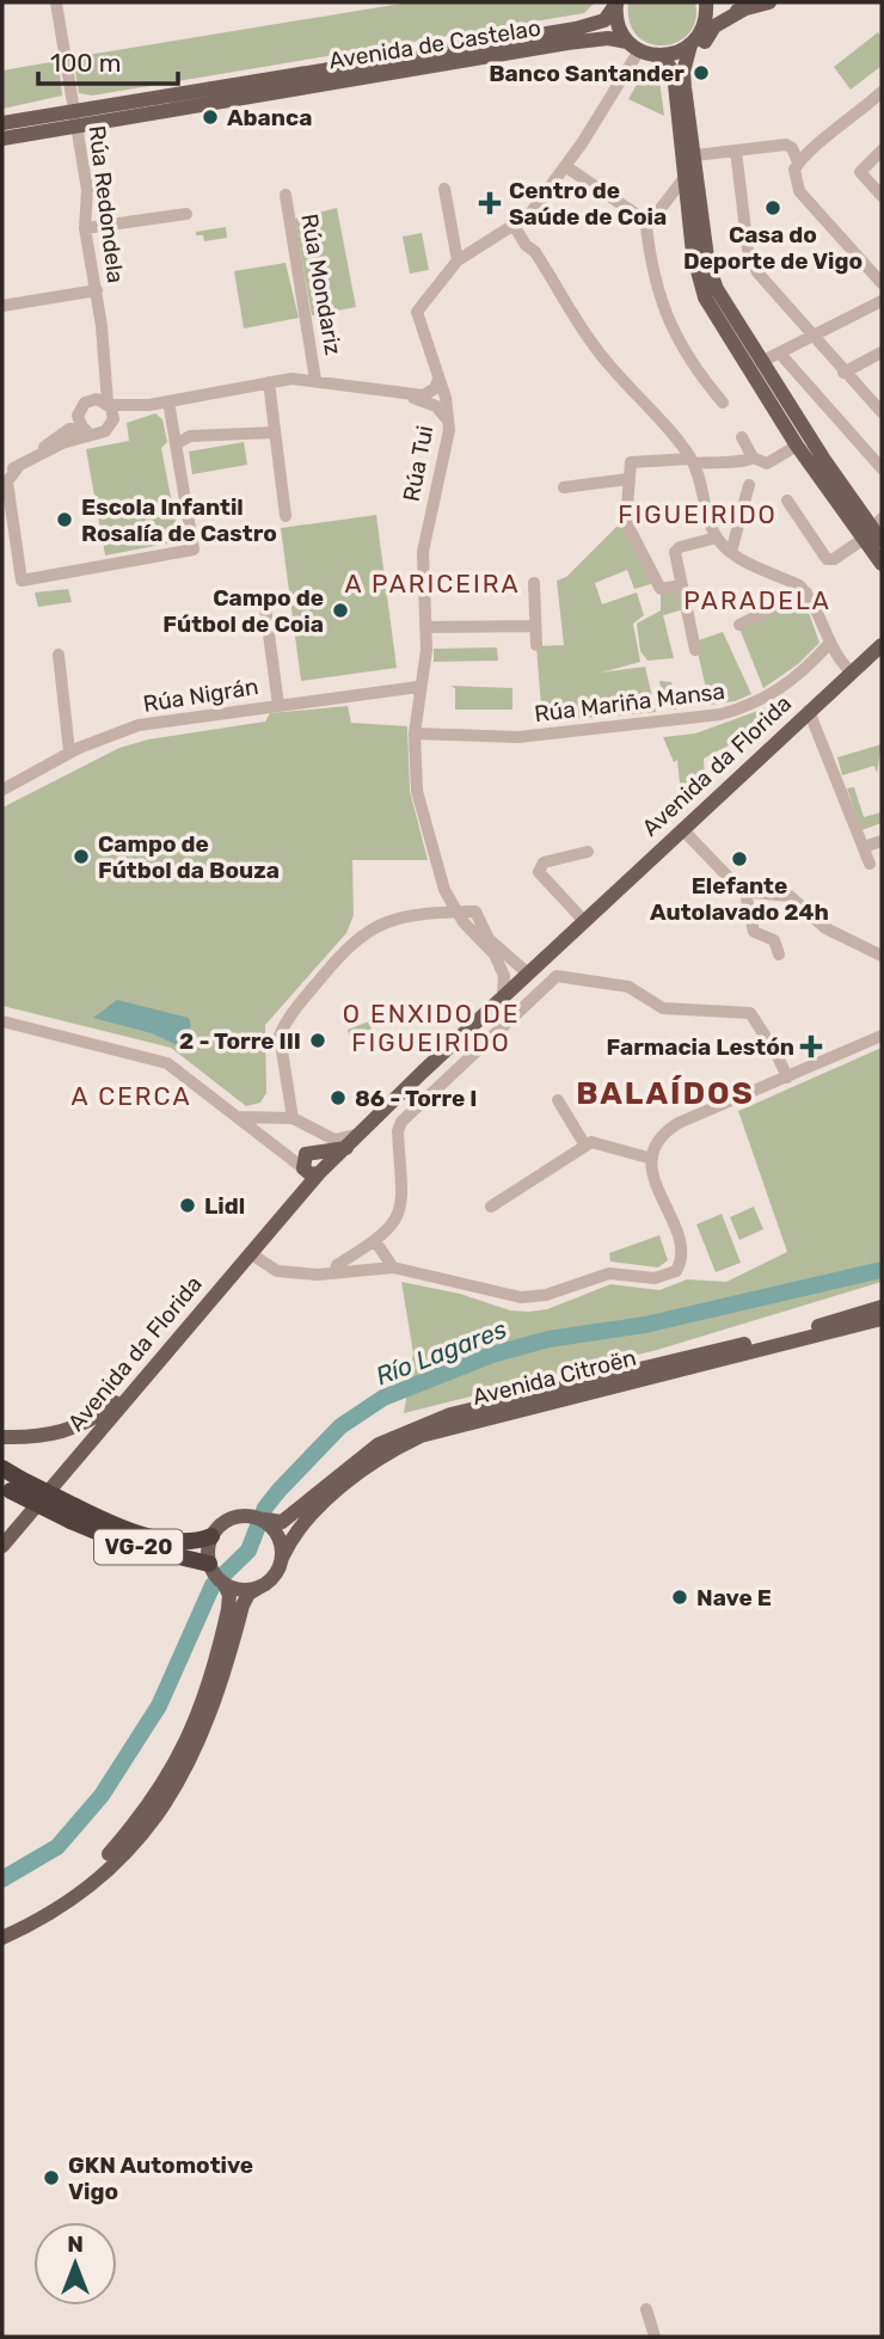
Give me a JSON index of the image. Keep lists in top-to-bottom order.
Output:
{
  "streets": {
    "highway": ["VG-20"],
    "main road": ["Avenida de Castelao", "Avenida da Florida", "Avenida Citroën"],
    "street": [
      "Rúa Redondela",
      "Rúa Mondariz",
      "Rúa Tui",
      "Rúa Nigrán",
      "Rúa Mariña Mansa"
    ]
  },
  "crossings": [
    ["Avenida de Castelao", "Rúa Redondela"],
    ["Rúa Tui", "Rúa Nigrán"],
    ["Rúa Tui", "Rúa Mariña Mansa"],
    ["Rúa Tui", "Avenida da Florida"],
    ["Avenida Citroën", "VG-20"]
  ],
  "districts": [
    "FIGUEIRIDO",
    "A PARICEIRA",
    "PARADELA",
    "O ENXIDO DE FIGUEIRIDO",
    "BALAÍDOS",
    "A CERCA"
  ],
  "water": ["Río Lagares"],
  "places": {
    "other": [
      "Banco Santander",
      "Abanca",
      "Casa do Deporte de Vigo",
      "Escola Infantil Rosalía de Castro",
      "Campo de Fútbol de Coia",
      "Campo de Fútbol da Bouza",
      "Elefante Autolavado 24h",
      "2 - Torre III",
      "86 - Torre I",
      "Lidl",
      "Nave E",
      "GKN Automotive Vigo"
    ],
    "health": ["Centro de Saúde de Coia", "Farmacia Lestón"]
  },
  "scale_bar": "100 m",
  "north": "top"
}
